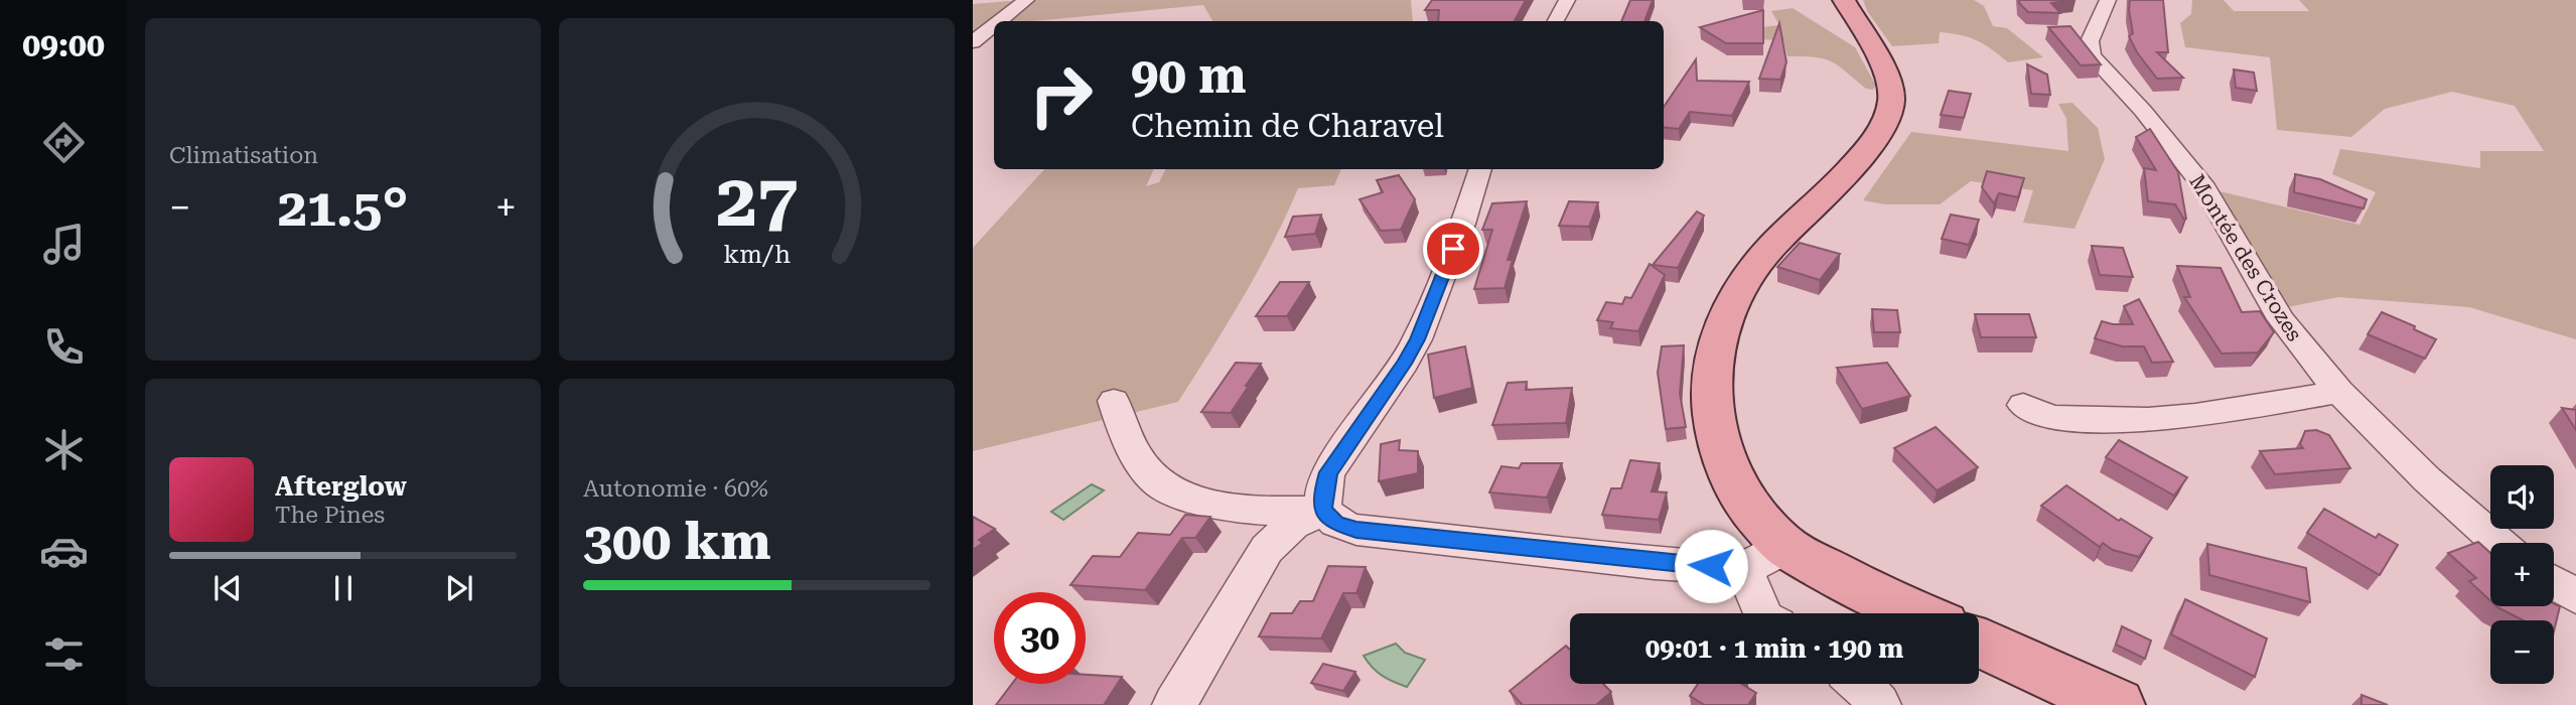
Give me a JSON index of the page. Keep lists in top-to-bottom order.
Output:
{
  "streets": {
    "street": ["Montée des Crozes"]
  },
  "page": {
    "tabs": "09:00",
    "tile": [
      "Climatisation",
      ["Autonomie · 60%", "300 km"]
    ],
    "turn": ["90 m", "Chemin de Charavel"],
    "heat": ["−", "21.5°", "+"],
    "song": ["Afterglow", "The Pines"],
    "map_buttons": ["+", "−"],
    "limit": "30",
    "trip": "09:01 · 1 min · 190 m",
    "gauge": ["27", "km/h"]
  }
}
